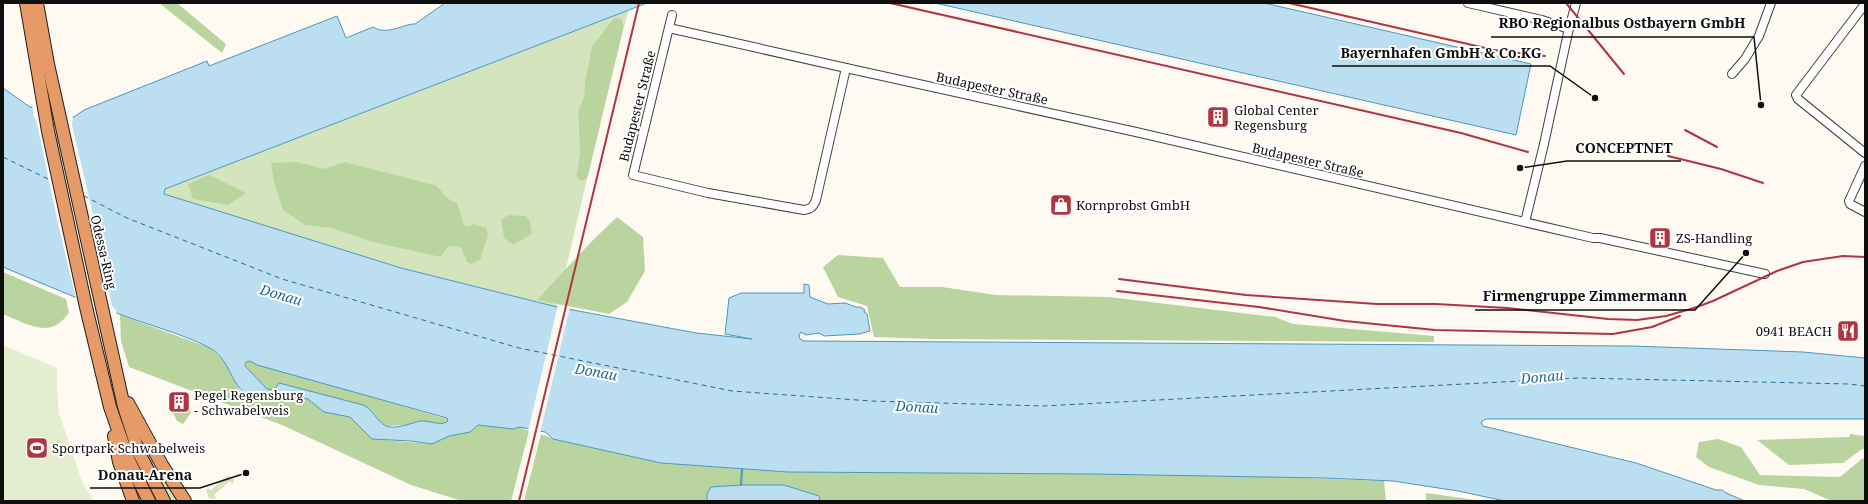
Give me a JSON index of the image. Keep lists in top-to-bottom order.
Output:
{
  "streets": {
    "highway": ["Odessa-Ring"],
    "street": ["Budapester Straße"]
  },
  "water": ["Donau"],
  "places": {
    "other": [
      "Bayernhafen GmbH & Co.KG",
      "RBO Regionalbus Ostbayern GmbH",
      "CONCEPTNET",
      "Firmengruppe Zimmermann",
      "Donau-Arena"
    ],
    "building": ["Global Center Regensburg", "ZS-Handling", "Pegel Regensburg - Schwabelweis"],
    "shop": ["Kornprobst GmbH"],
    "restaurant": ["0941 BEACH"],
    "sports": ["Sportpark Schwabelweis"]
  }
}
